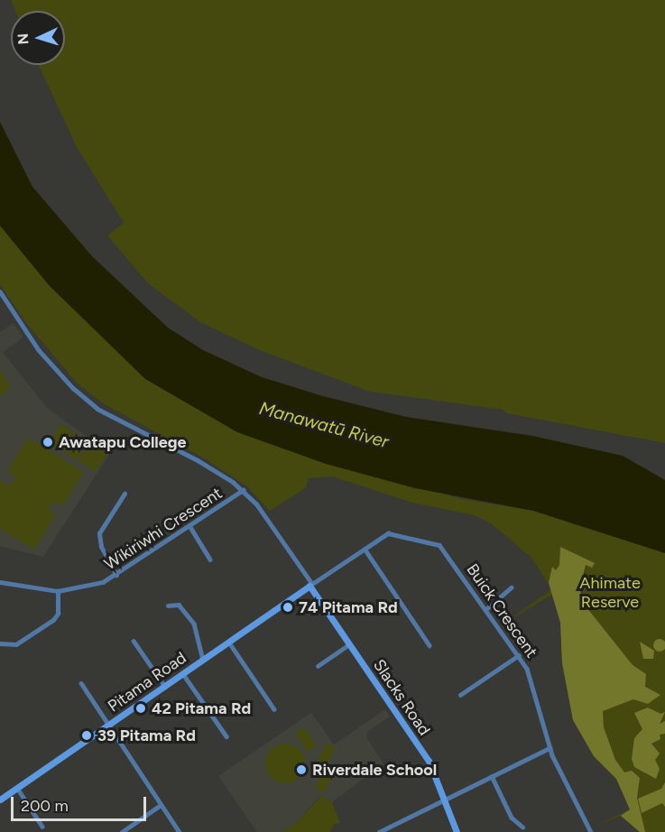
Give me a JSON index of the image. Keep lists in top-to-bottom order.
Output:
{
  "streets": {
    "street": [
      "Wikiriwhi Crescent",
      "Buick Crescent",
      "Pitama Road",
      "Slacks Road"
    ]
  },
  "crossings": [
    ["Buick Crescent", "Pitama Road"],
    ["Buick Crescent", "Slacks Road"],
    ["Pitama Road", "Slacks Road"]
  ],
  "water": ["Manawatū River"],
  "parks": ["Ahimate Reserve"],
  "places": [
    "Awatapu College",
    "74 Pitama Rd",
    "42 Pitama Rd",
    "39 Pitama Rd",
    "Riverdale School"
  ],
  "scale_bar": "200 m",
  "north": "left"
}
